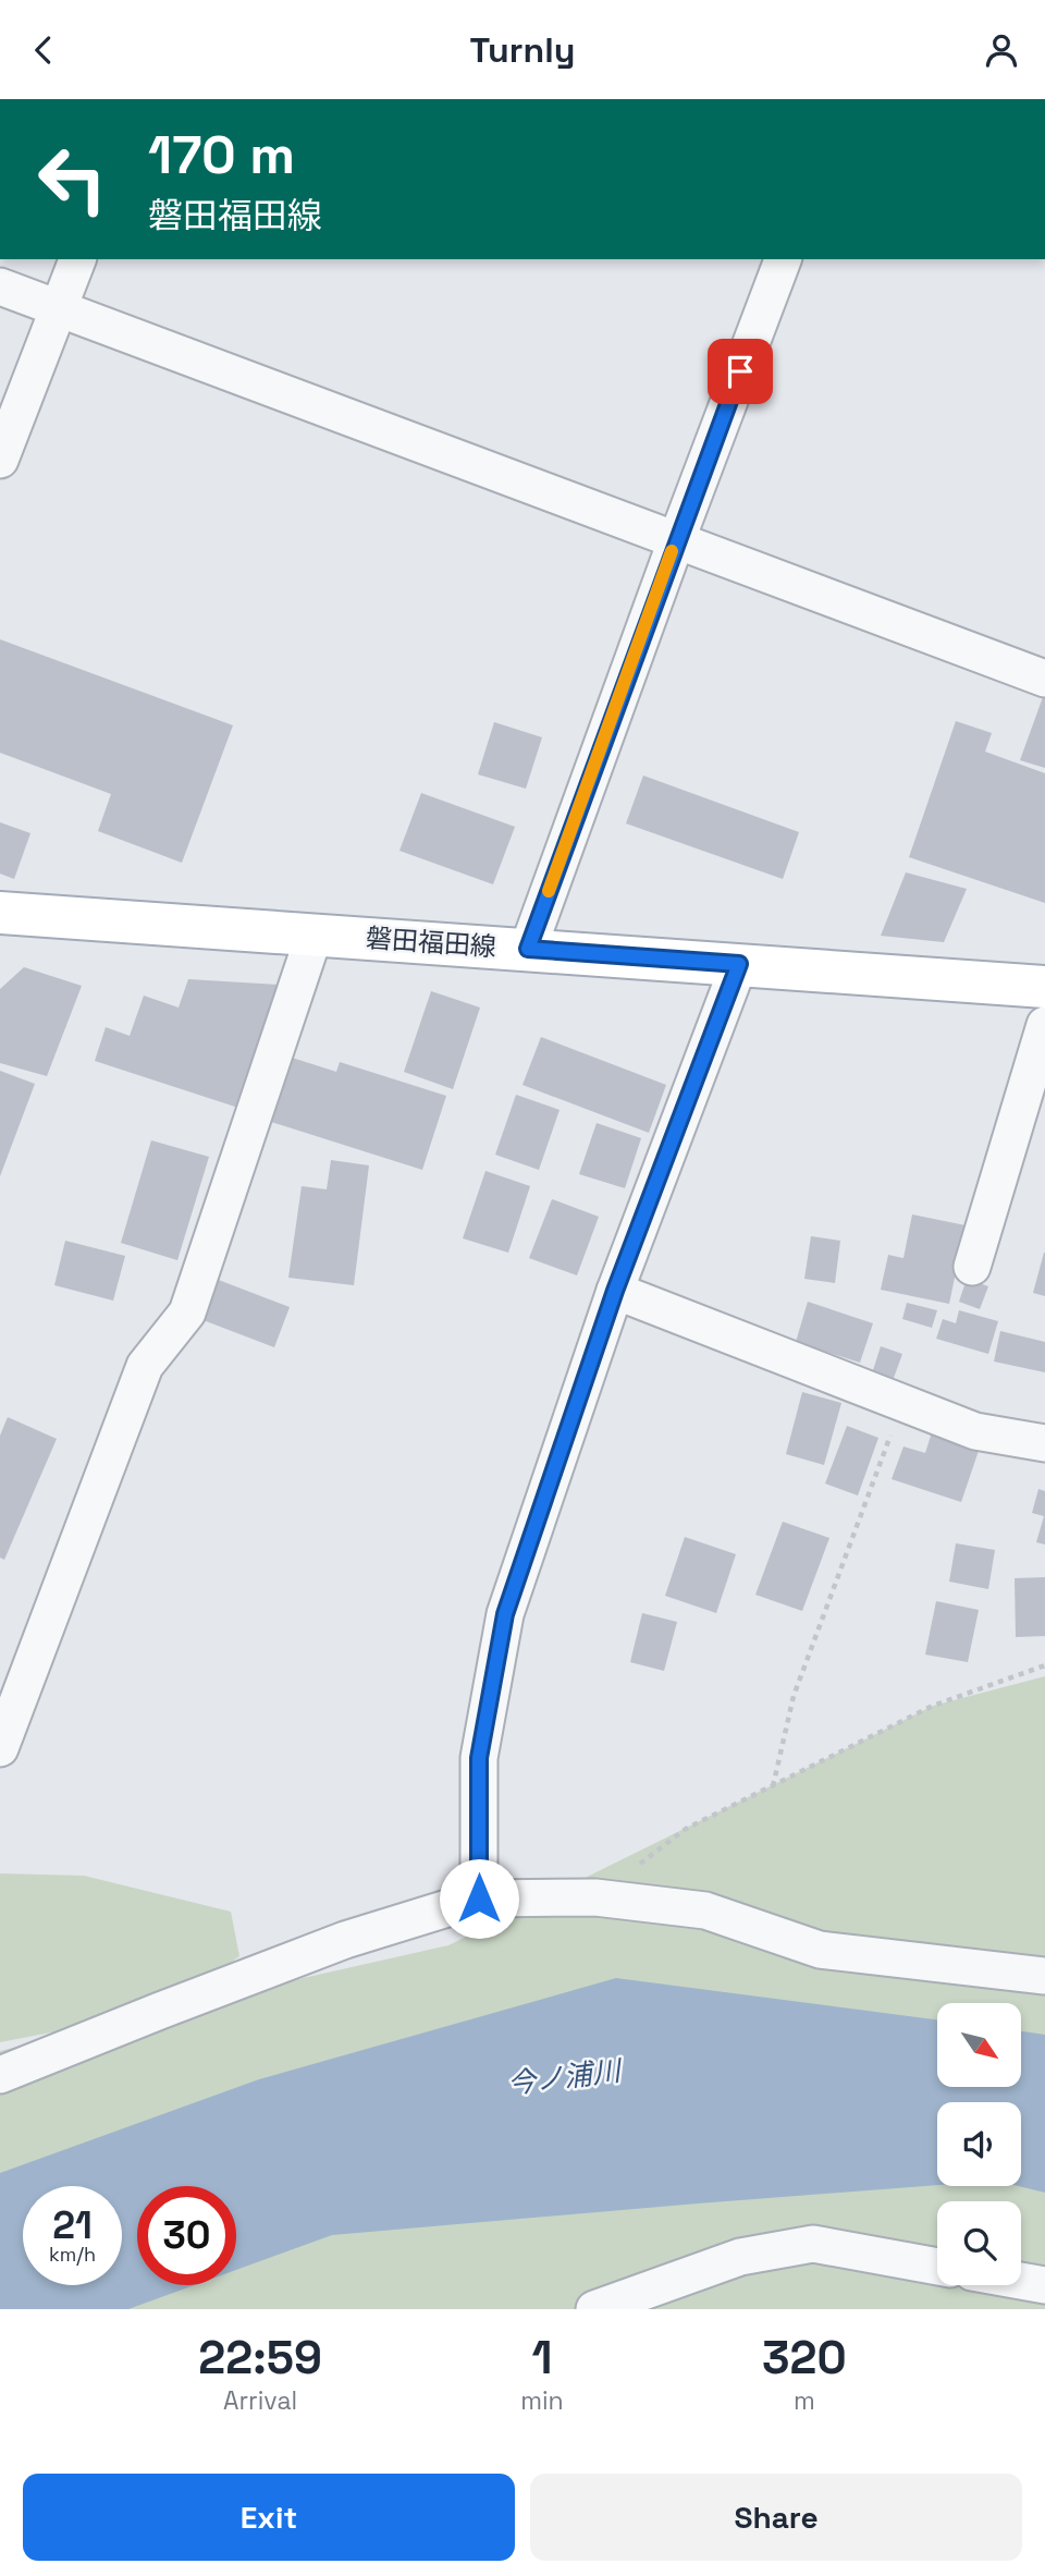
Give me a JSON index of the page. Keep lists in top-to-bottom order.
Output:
{
  "streets": {
    "main road": ["磐田福田線"]
  },
  "water": ["今ノ浦川"],
  "north": "bottom right",
  "page": {
    "header": "Turnly",
    "turn": ["170 m", "磐田福田線"],
    "speed": "21 km/h",
    "limit": "30",
    "eta": [
      "22:59",
      "Arrival",
      "1",
      "min",
      "320",
      "m"
    ],
    "buttons": ["Exit", "Share"]
  }
}
